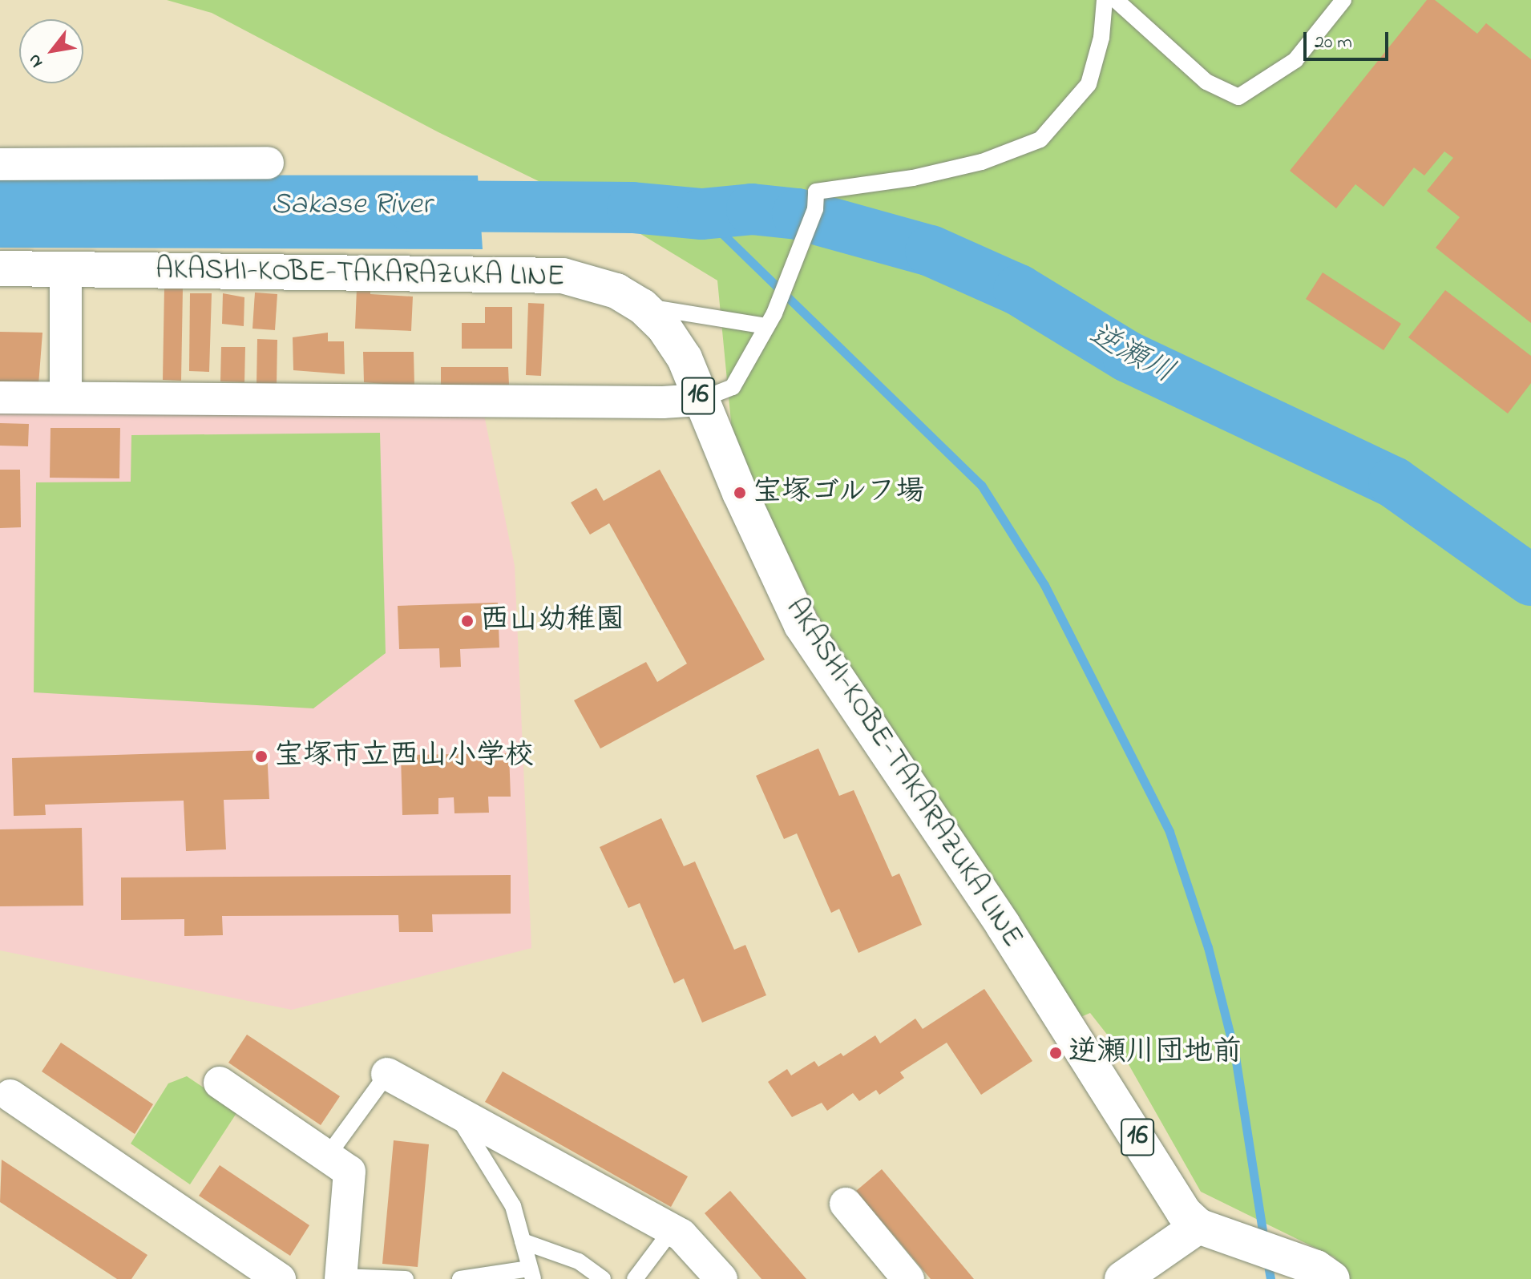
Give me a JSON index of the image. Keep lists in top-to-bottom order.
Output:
{
  "streets": {
    "main road": ["AKASHI-KOBE-TAKARAZUKA LINE", "16"]
  },
  "water": ["Sakase River", "逆瀬川"],
  "places": [
    "宝塚ゴルフ場",
    "西山幼稚園",
    "宝塚市立西山小学校",
    "逆瀬川団地前"
  ],
  "scale_bar": "20 m",
  "north": "bottom left"
}
